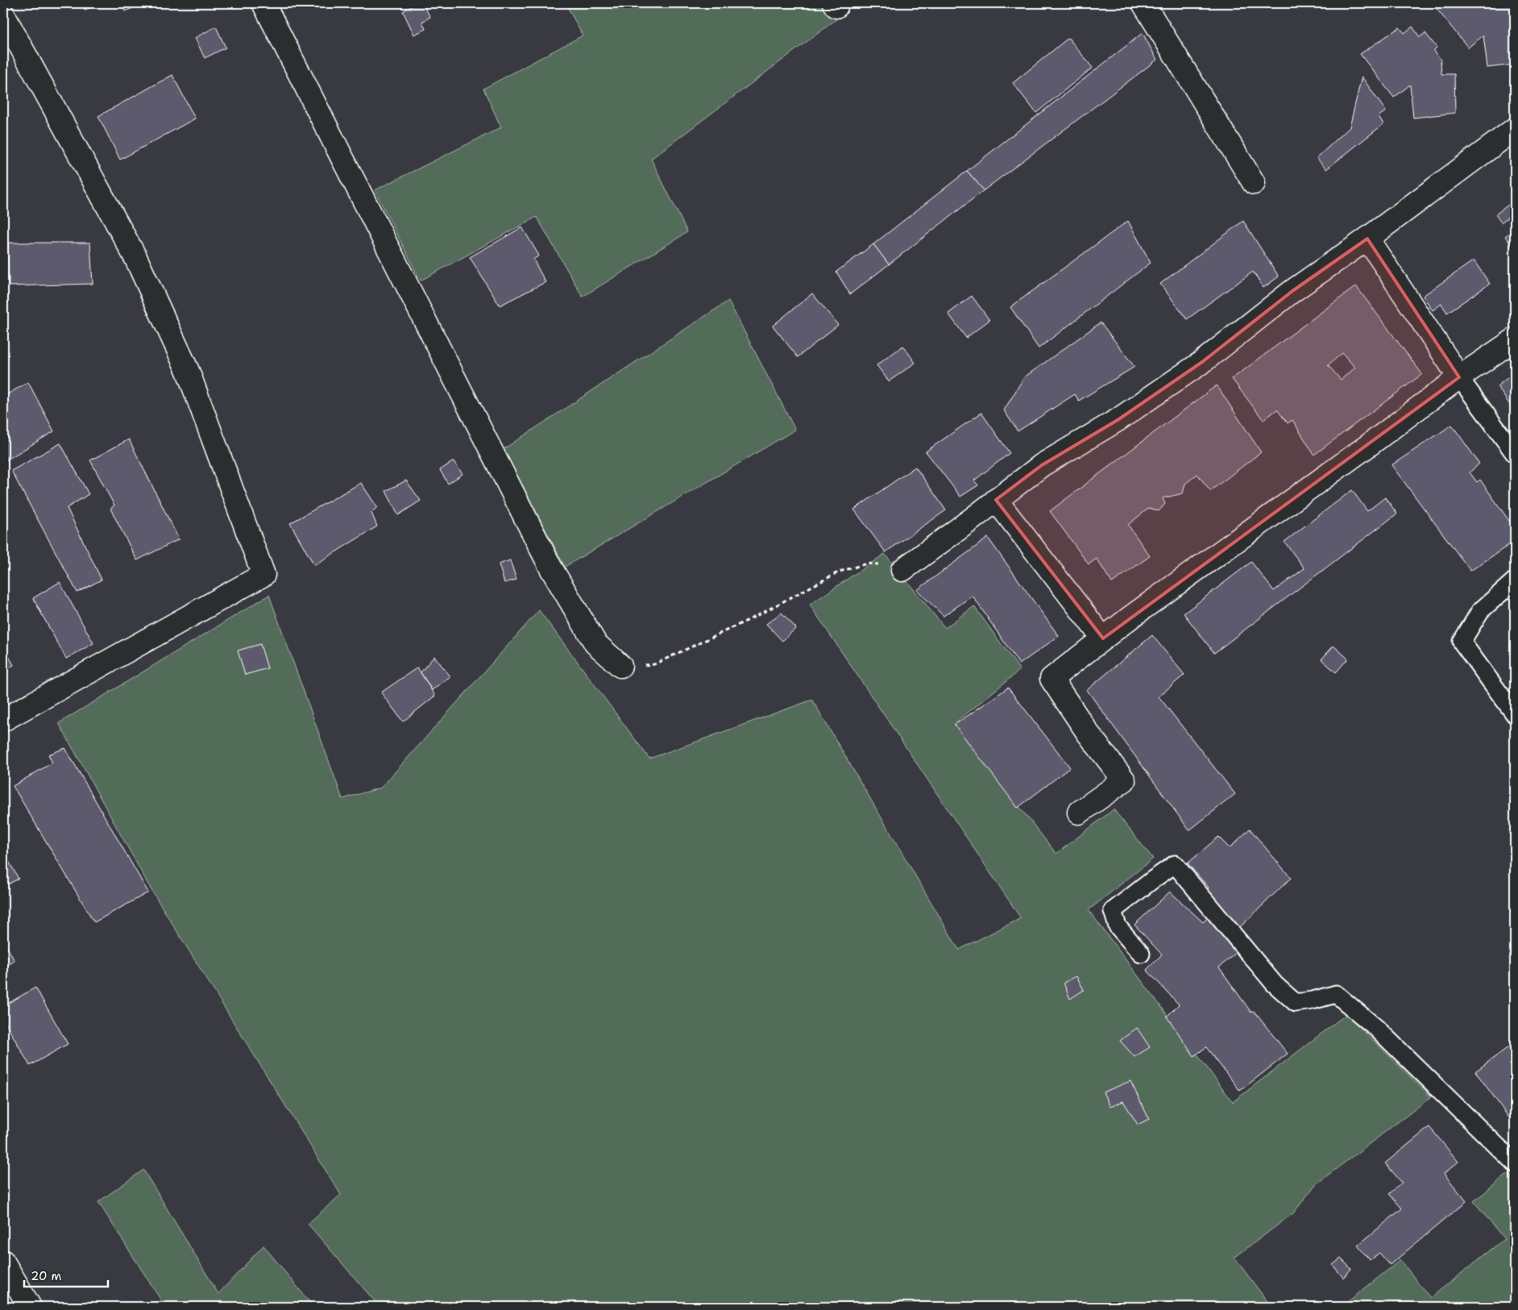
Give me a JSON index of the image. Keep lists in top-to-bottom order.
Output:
{
  "scale_bar": "20 m"
}
